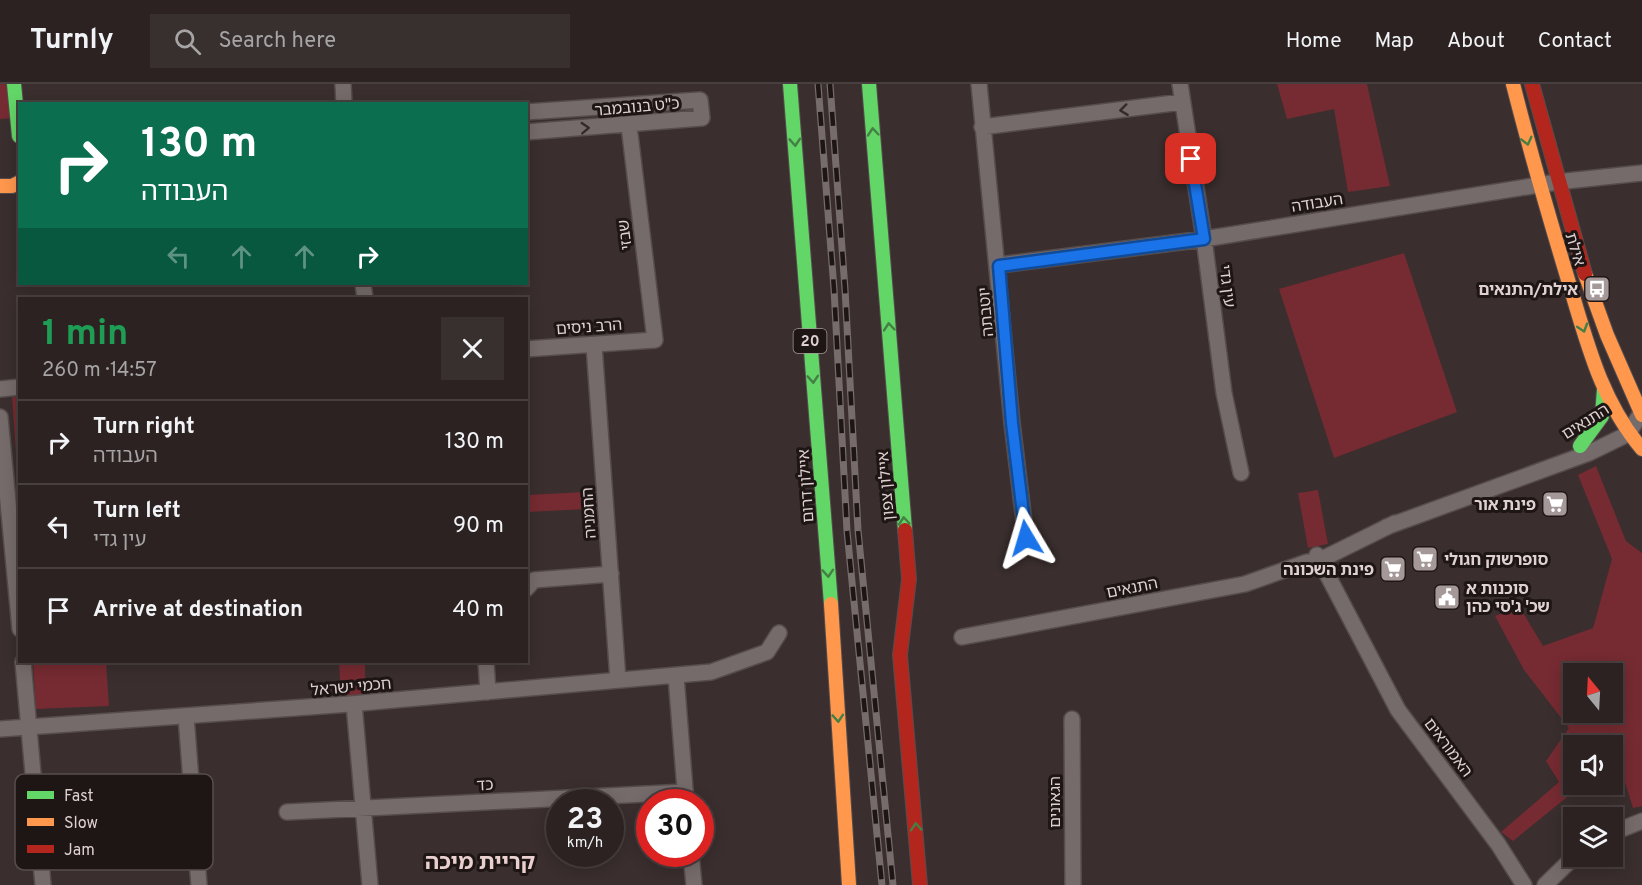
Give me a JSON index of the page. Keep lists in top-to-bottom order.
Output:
{
  "streets": {
    "main road": [
      "אילת",
      "20",
      "איילון דרום",
      "איילון צפון"
    ],
    "street": [
      "כ\"ט בנובמבר",
      "העבודה",
      "שבזי",
      "עין גדי",
      "יוטבתה",
      "הרב ניסים",
      "התנאים",
      "החמניה",
      "חכמי ישראל",
      "האמוראים",
      "כד",
      "הגאונים"
    ]
  },
  "crossings": [
    ["כ\"ט בנובמבר", "שבזי"],
    ["העבודה", "אילת"],
    ["העבודה", "עין גדי"],
    ["העבודה", "יוטבתה"],
    ["שבזי", "הרב ניסים"],
    ["אילת", "התנאים"],
    ["הרב ניסים", "החמניה"],
    ["התנאים", "האמוראים"],
    ["החמניה", "חכמי ישראל"]
  ],
  "one_way": ["איילון דרום", "איילון צפון"],
  "districts": ["קריית מיכה"],
  "places": {
    "bus stop": ["אילת/התנאים"],
    "supermarket": ["פינת אור", "סופרשוק חגולי", "פינת השכונה"],
    "public building": ["סוכנות א שכ' ג'סי כהן"]
  },
  "legend": ["Fast", "Slow", "Jam"],
  "north": "top",
  "page": {
    "header": "Turnly",
    "search": "Search here",
    "nav": [
      "Home",
      "Map",
      "About",
      "Contact"
    ],
    "turn": ["130 m", "העבודה"],
    "heading": ["1 min", "260 m · 14:57"],
    "list": [
      {
        "name": "Turn right",
        "note": "העבודה",
        "value": "130 m"
      },
      {
        "name": "Turn left",
        "note": "עין גדי",
        "value": "90 m"
      },
      {
        "name": "Arrive at destination",
        "value": "40 m"
      }
    ],
    "speed": "23 km/h",
    "limit": "30"
  }
}
